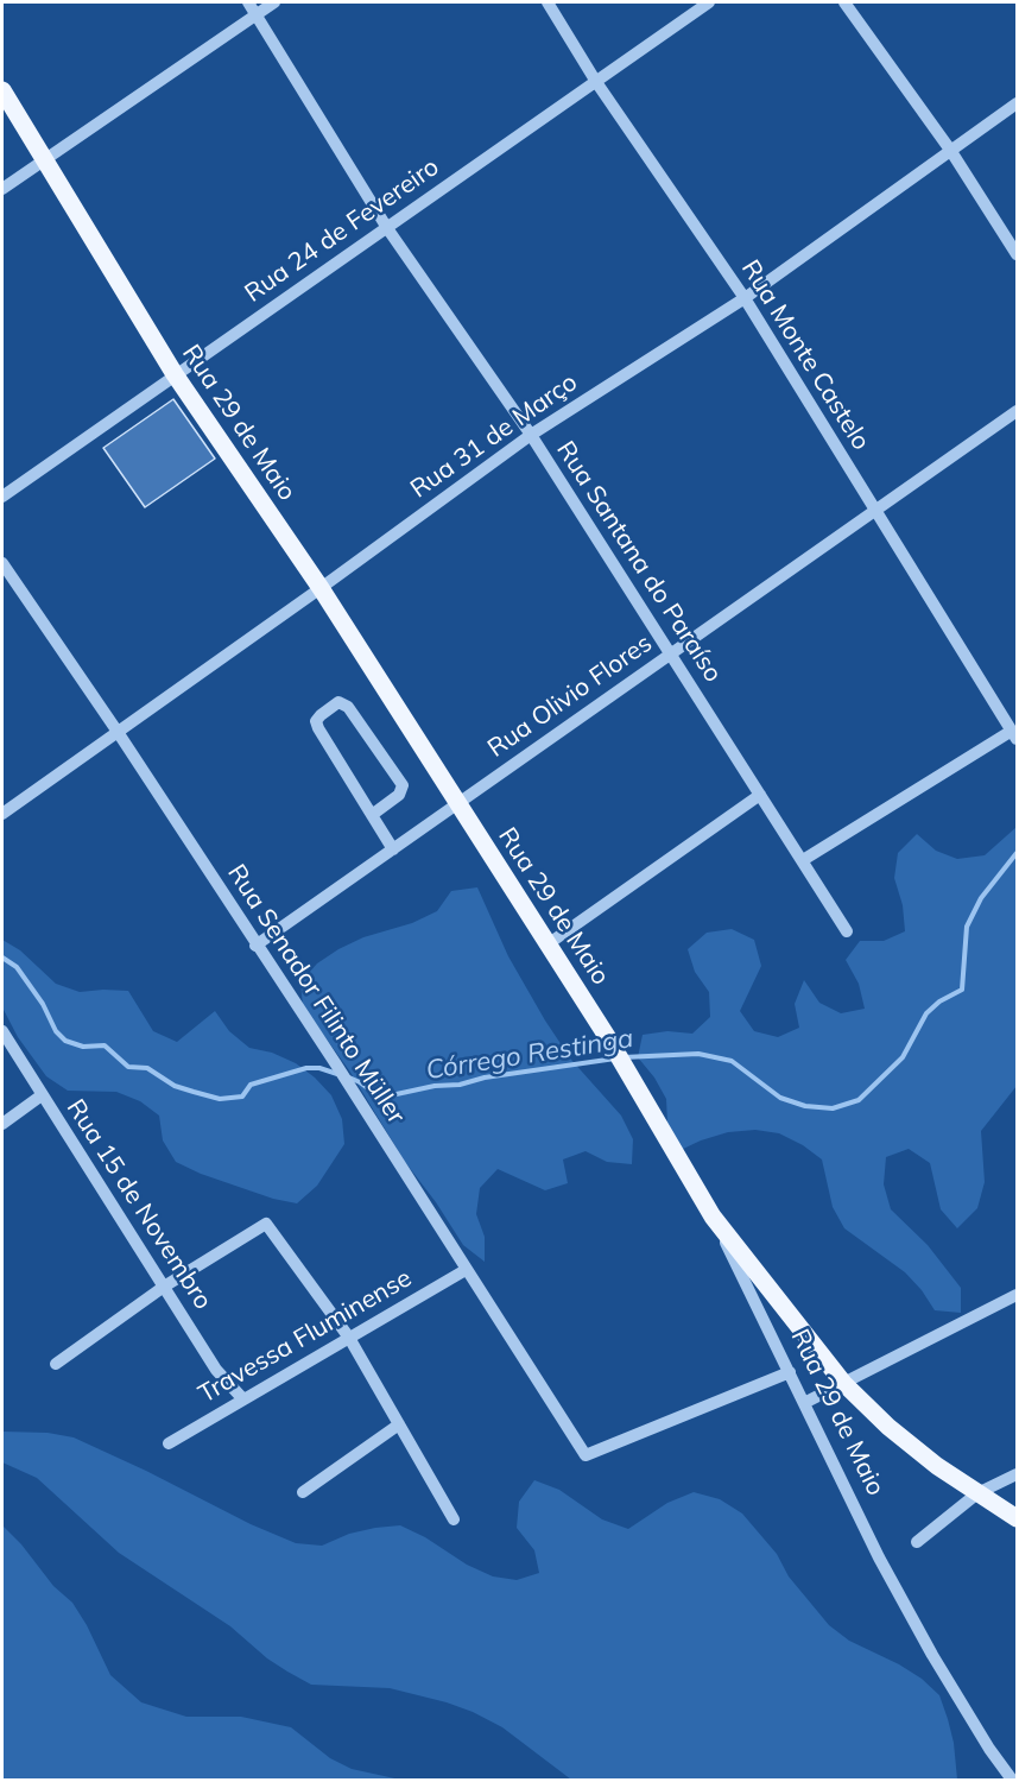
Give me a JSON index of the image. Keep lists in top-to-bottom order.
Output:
{
  "streets": {
    "main road": ["Rua 29 de Maio"],
    "street": [
      "Rua 24 de Fevereiro",
      "Rua Monte Castelo",
      "Rua 31 de Março",
      "Rua Santana do Paraíso",
      "Rua Olivio Flores",
      "Rua Senador Filinto Müller",
      "Rua 15 de Novembro",
      "Travessa Fluminense"
    ]
  },
  "crossings": [
    ["Rua 24 de Fevereiro", "Rua Monte Castelo"],
    ["Rua 24 de Fevereiro", "Rua 29 de Maio"],
    ["Rua 24 de Fevereiro", "Rua Santana do Paraíso"],
    ["Rua Monte Castelo", "Rua 31 de Março"],
    ["Rua Monte Castelo", "Rua Olivio Flores"],
    ["Rua 29 de Maio", "Rua 31 de Março"],
    ["Rua 29 de Maio", "Rua Olivio Flores"],
    ["Rua 29 de Maio", "Rua Senador Filinto Müller"],
    ["Rua 31 de Março", "Rua Santana do Paraíso"],
    ["Rua 31 de Março", "Rua Senador Filinto Müller"],
    ["Rua Santana do Paraíso", "Rua Olivio Flores"],
    ["Rua Olivio Flores", "Rua Senador Filinto Müller"],
    ["Rua Senador Filinto Müller", "Travessa Fluminense"],
    ["Rua 15 de Novembro", "Travessa Fluminense"]
  ],
  "water": ["Córrego Restinga"]
}
